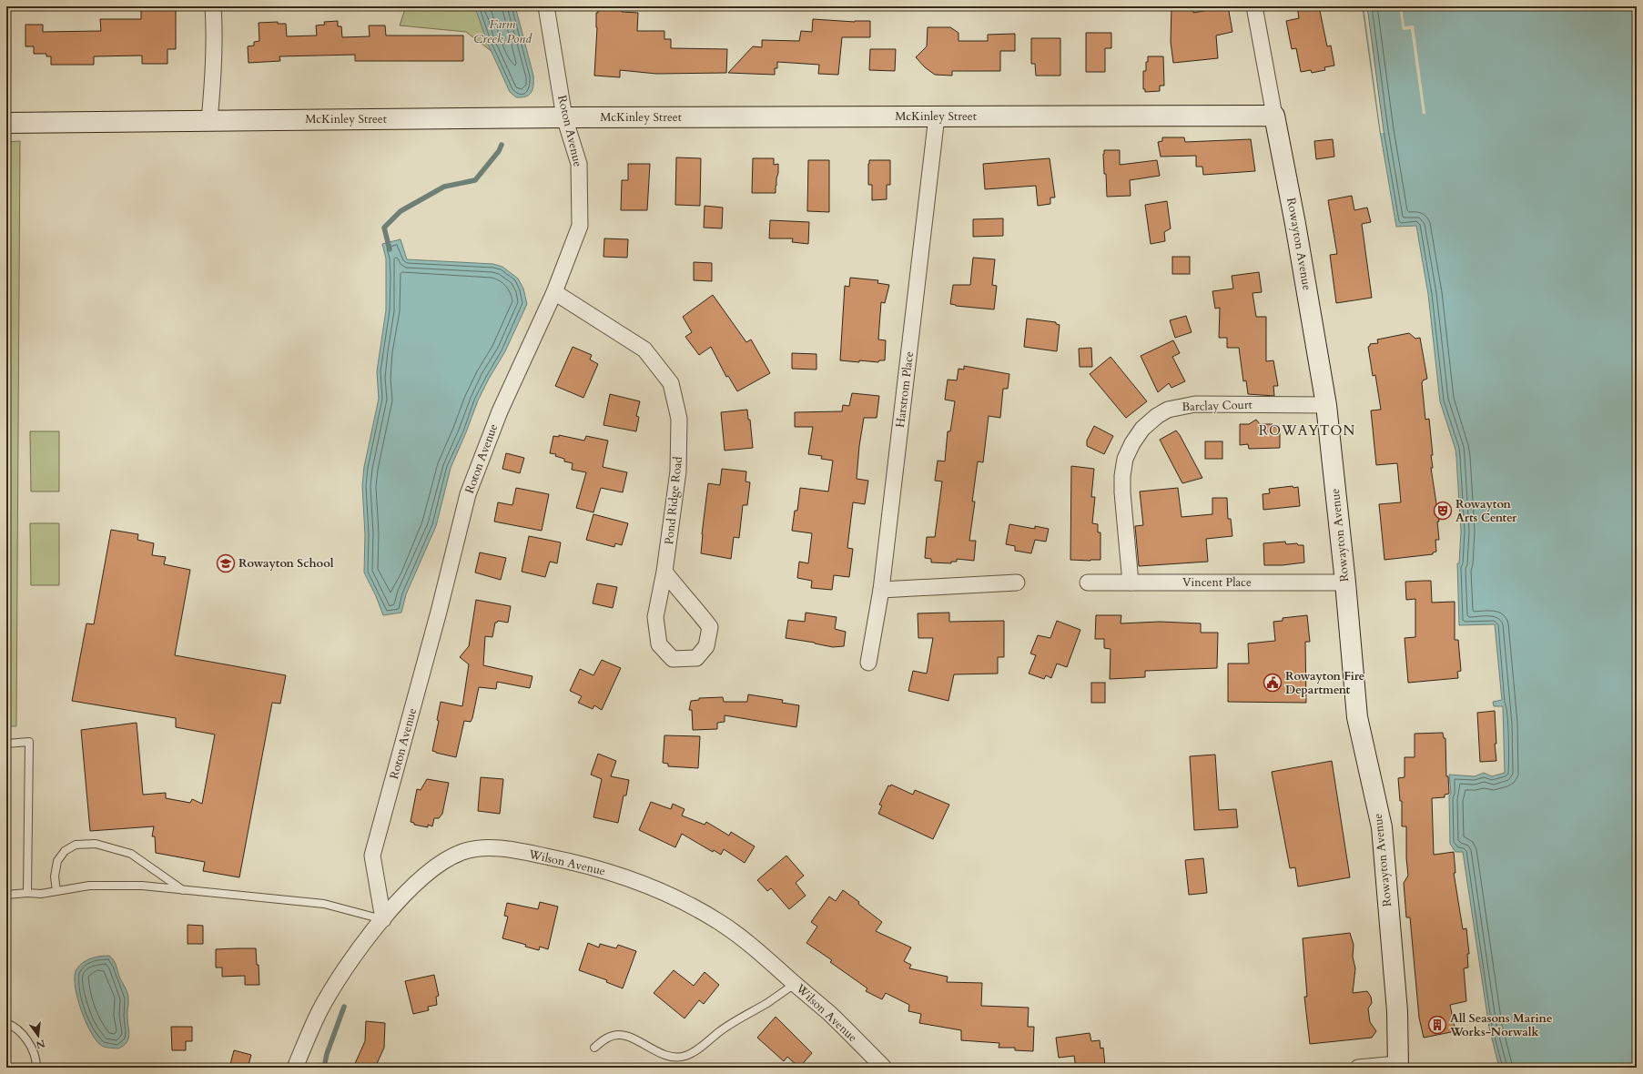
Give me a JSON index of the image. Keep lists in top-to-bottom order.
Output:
{
  "streets": {
    "main road": ["McKinley Street", "Rowayton Avenue"],
    "street": [
      "Roton Avenue",
      "Harstrom Place",
      "Barclay Court",
      "Pond Ridge Road",
      "Vincent Place",
      "Wilson Avenue"
    ]
  },
  "crossings": [
    ["McKinley Street", "Roton Avenue"],
    ["McKinley Street", "Rowayton Avenue"],
    ["McKinley Street", "Harstrom Place"],
    ["Roton Avenue", "Pond Ridge Road"],
    ["Roton Avenue", "Wilson Avenue"],
    ["Rowayton Avenue", "Barclay Court"],
    ["Rowayton Avenue", "Vincent Place"],
    ["Barclay Court", "Vincent Place"]
  ],
  "districts": ["ROWAYTON"],
  "water": ["Farm Creek Pond"],
  "places": {
    "theatre": ["Rowayton Arts Center"],
    "school or university": ["Rowayton School"],
    "public building": ["Rowayton Fire Department"],
    "building": ["All Seasons Marine Works-Norwalk"]
  },
  "north": "bottom"
}
